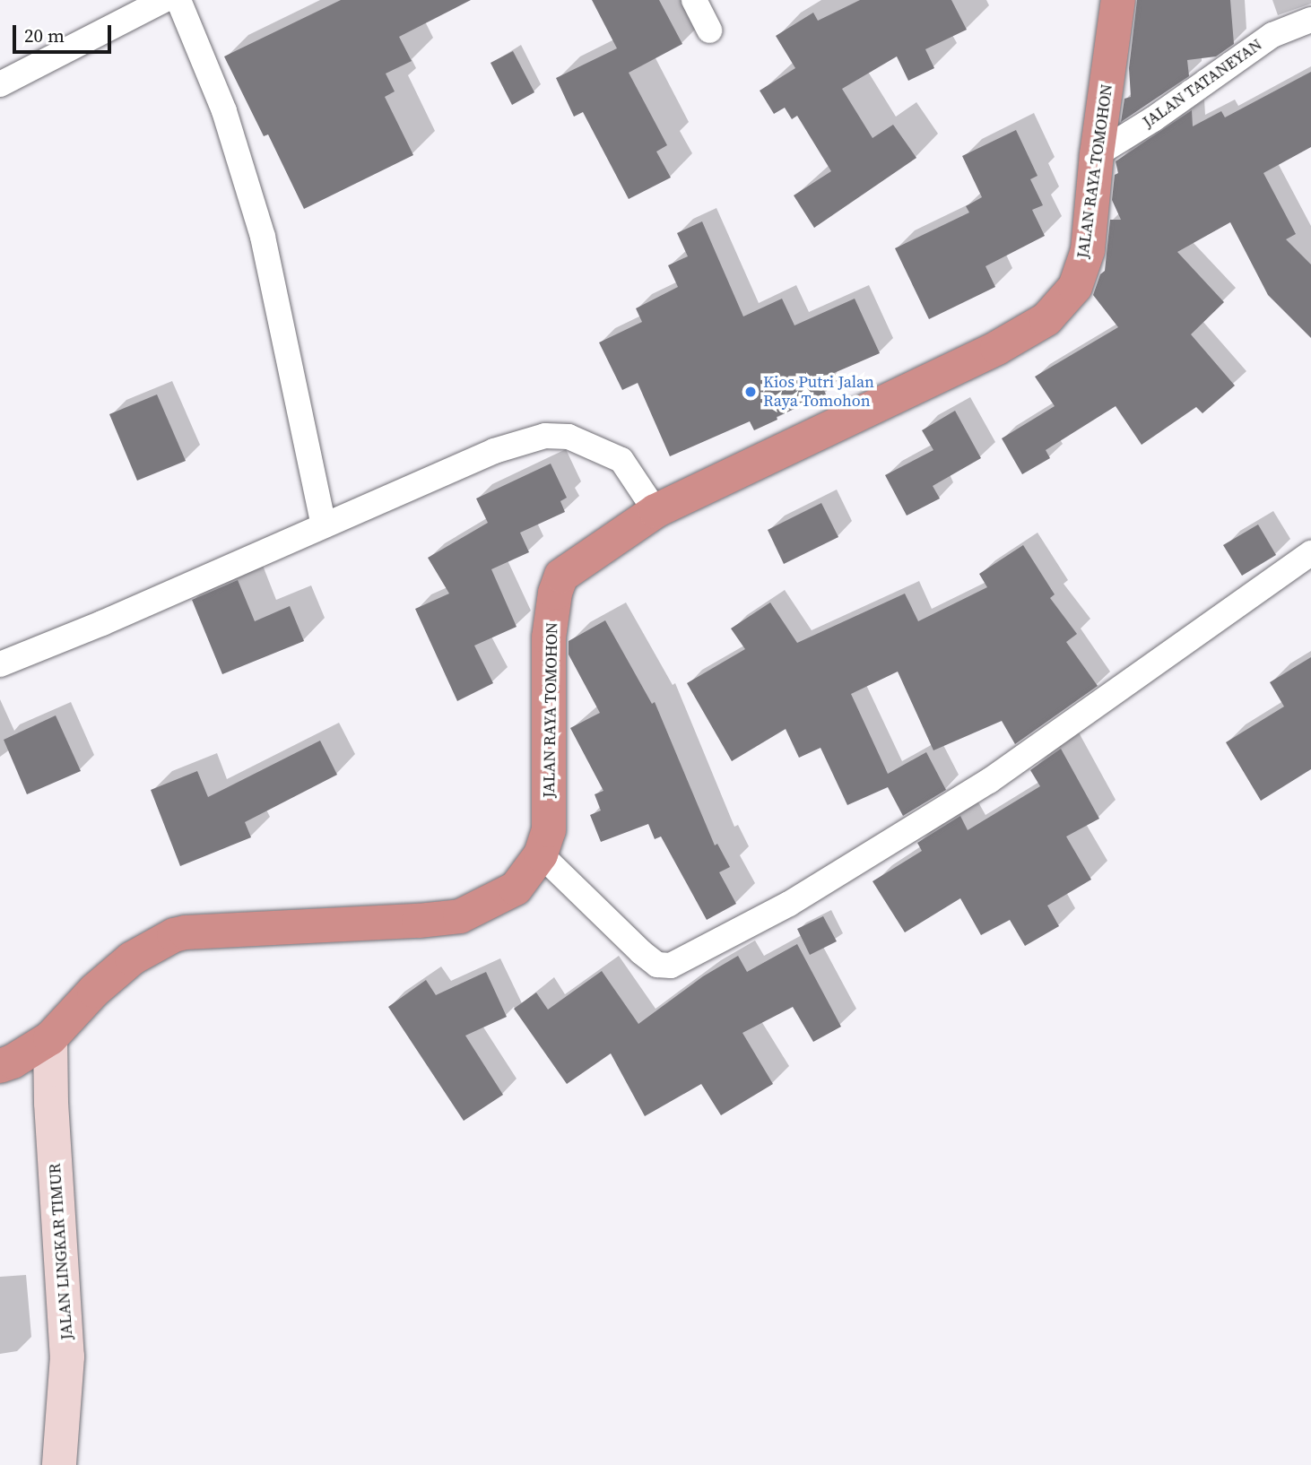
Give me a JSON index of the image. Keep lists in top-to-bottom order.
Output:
{
  "streets": {
    "highway": ["JALAN RAYA TOMOHON"],
    "main road": ["JALAN LINGKAR TIMUR"],
    "street": ["JALAN TATANEYAN"]
  },
  "crossings": [
    ["JALAN TATANEYAN", "JALAN RAYA TOMOHON"],
    ["JALAN RAYA TOMOHON", "JALAN LINGKAR TIMUR"]
  ],
  "places": ["Kios Putri Jalan Raya Tomohon"],
  "scale_bar": "20 m"
}
